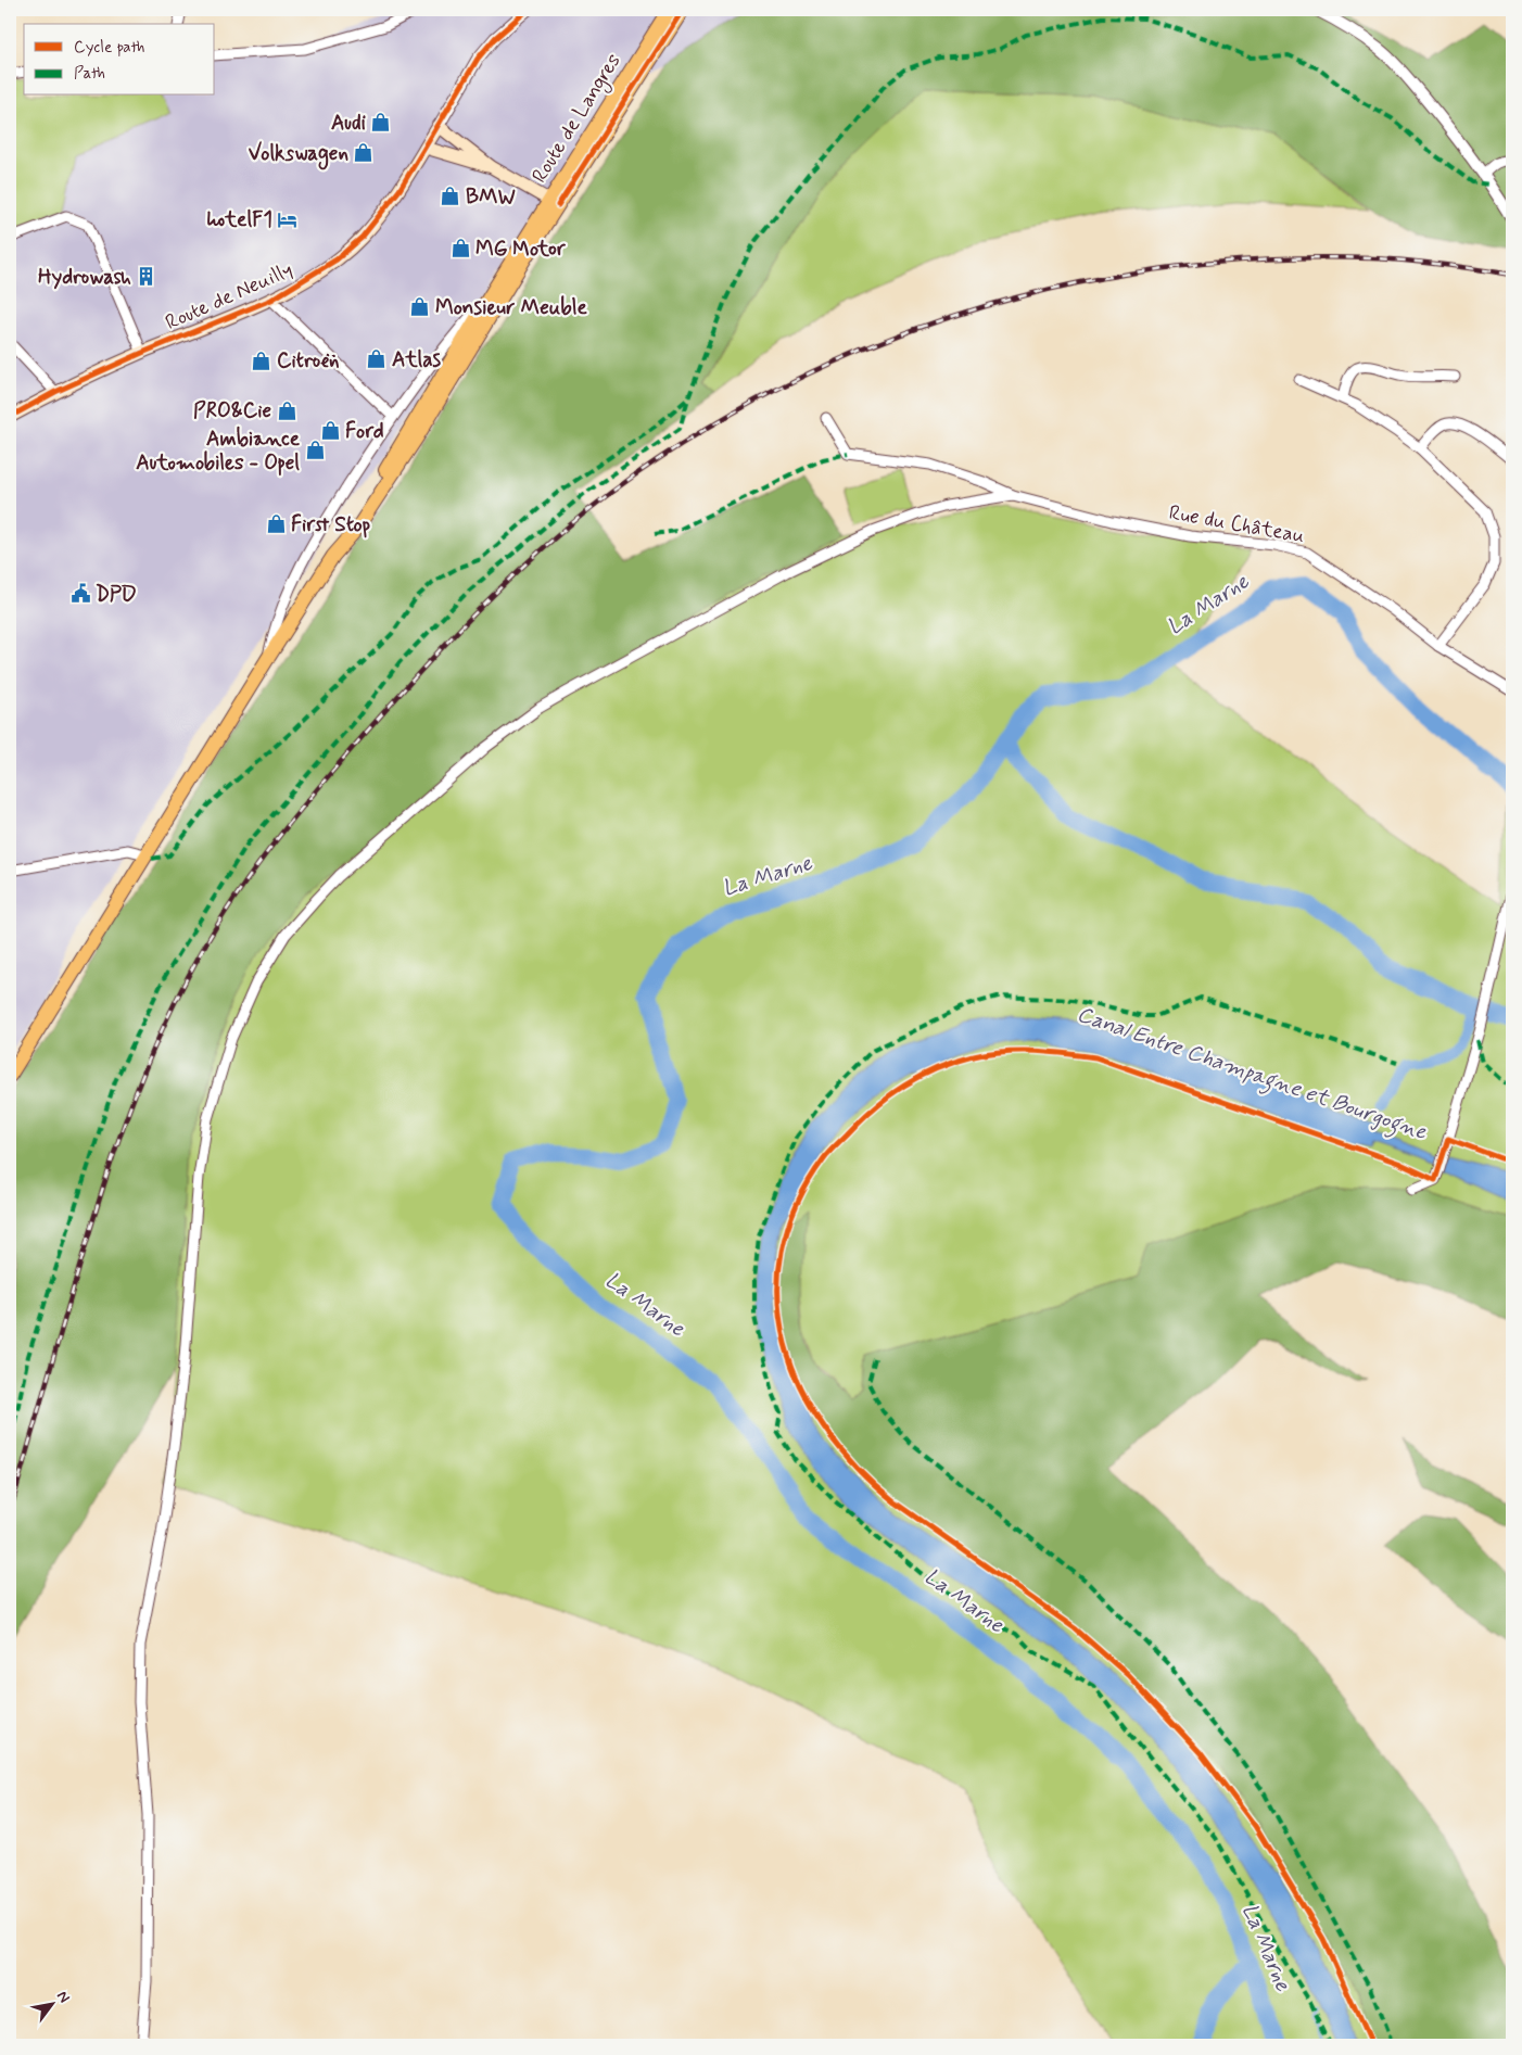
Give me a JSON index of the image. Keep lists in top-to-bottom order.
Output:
{
  "streets": {
    "main road": ["Route de Langres", "Route de Neuilly"],
    "street": ["Rue du Château"]
  },
  "water": ["La Marne", "Canal Entre Champagne et Bourgogne"],
  "places": {
    "shop": [
      "Audi",
      "Volkswagen",
      "BMW",
      "MG Motor",
      "Monsieur Meuble",
      "Atlas",
      "Citroën",
      "PRO&Cie",
      "Ford",
      "Ambiance Automobiles - Opel",
      "First Stop"
    ],
    "hotel": ["hotelF1"],
    "building": ["Hydrowash"],
    "public building": ["DPD"]
  },
  "legend": ["Cycle path", "Path"],
  "north": "top right"
}
